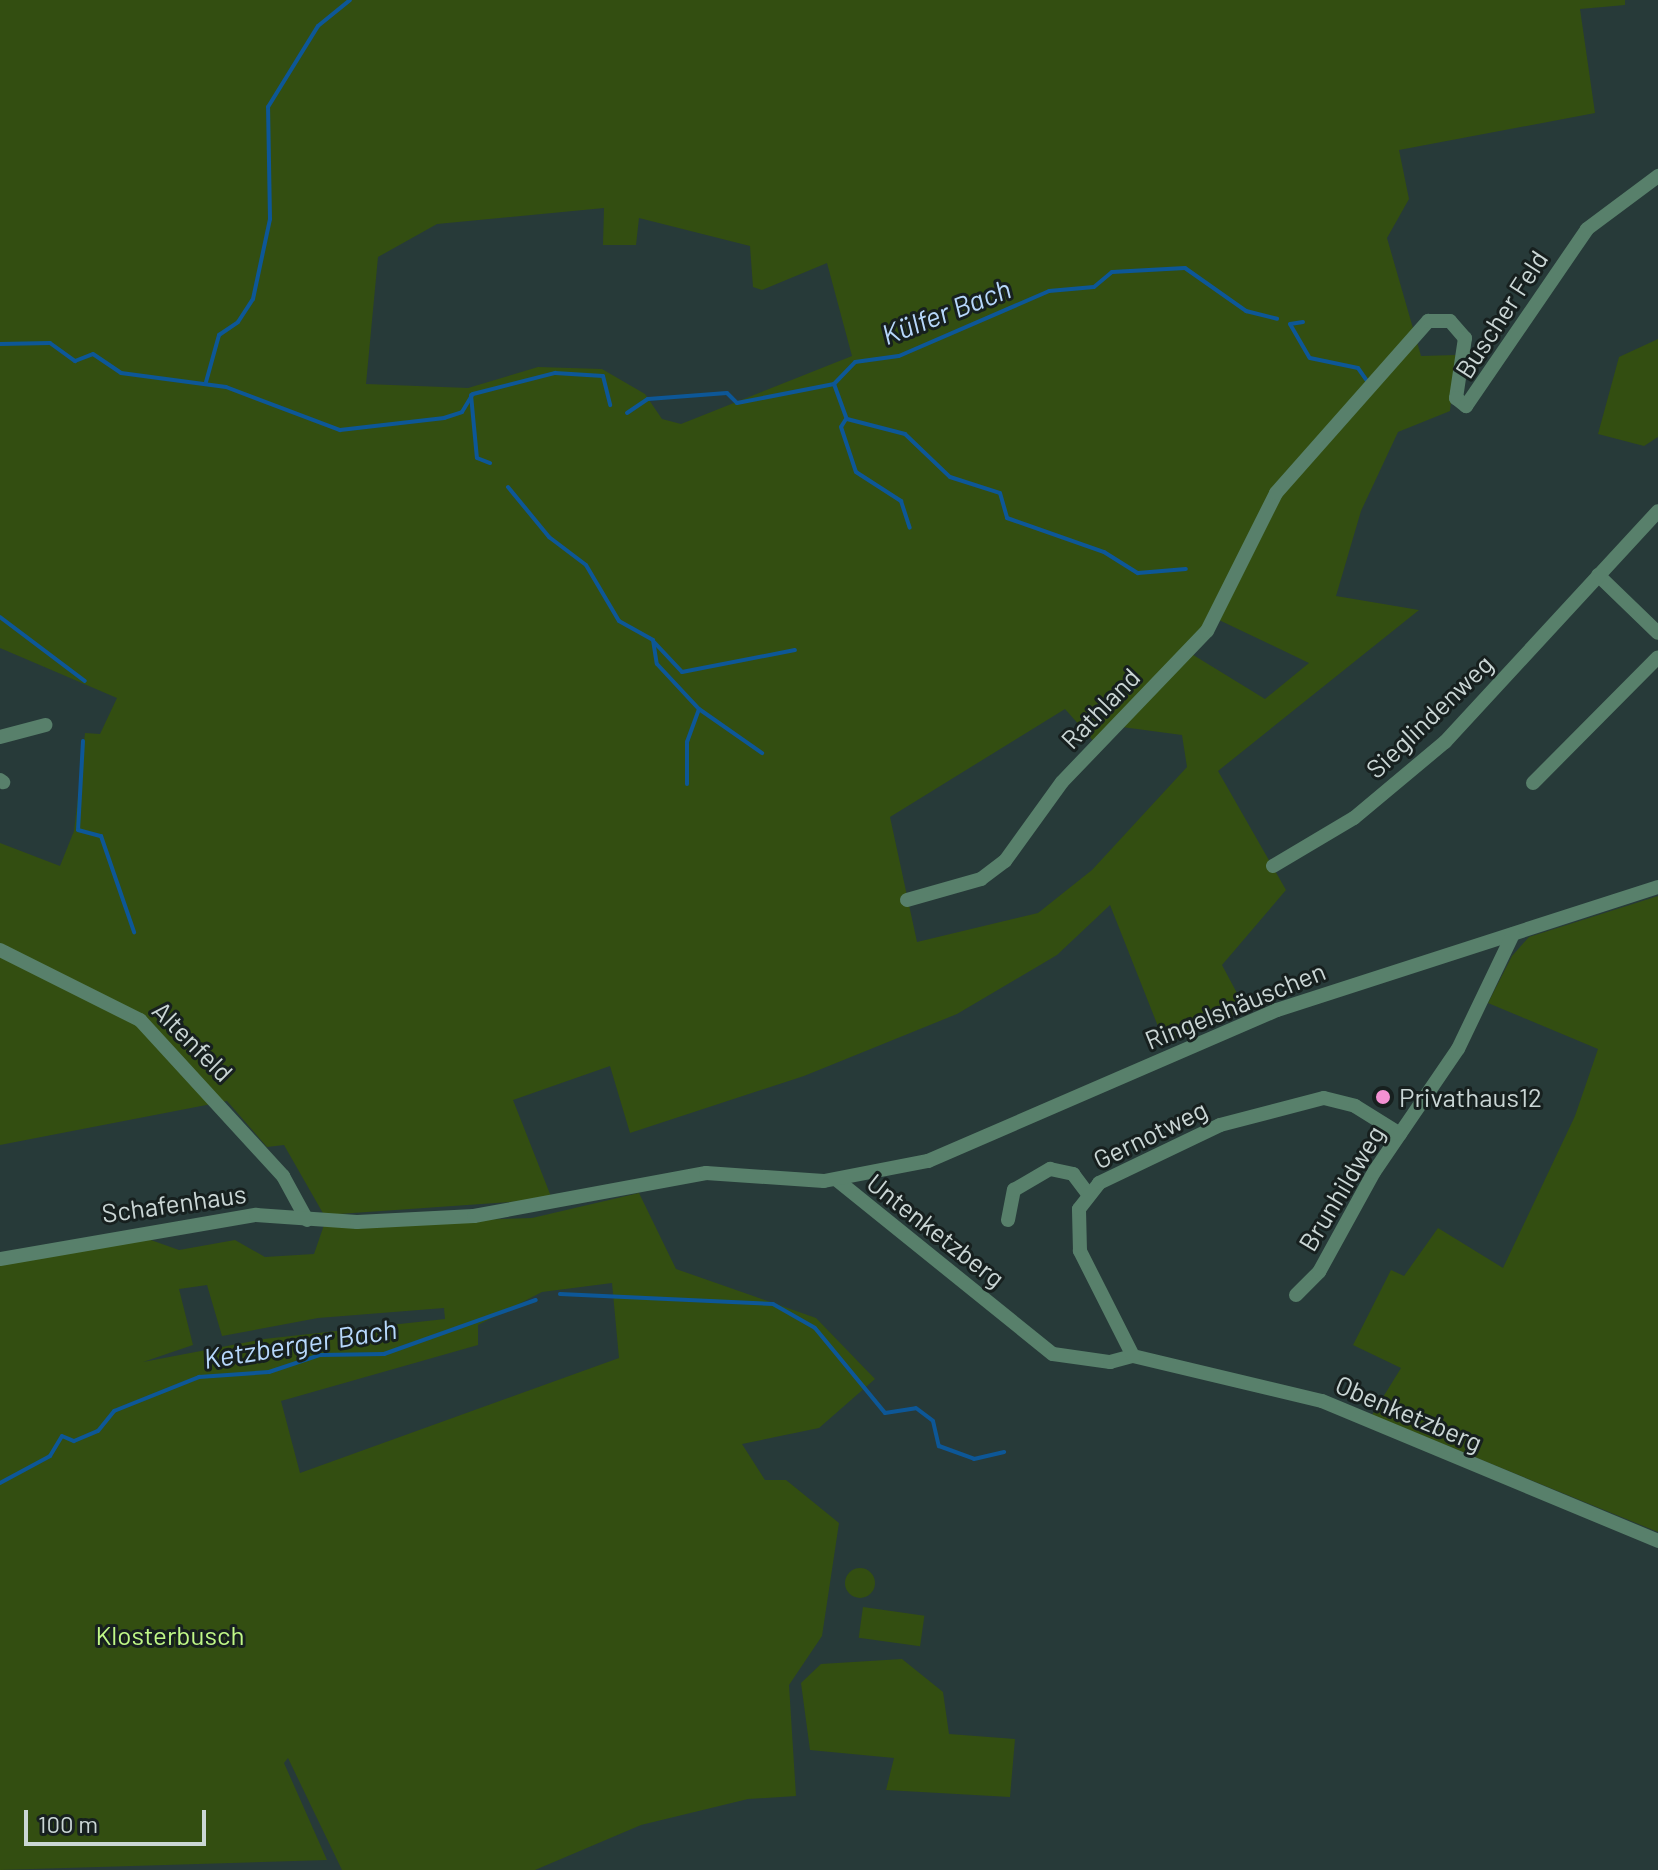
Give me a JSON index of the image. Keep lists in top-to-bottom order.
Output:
{
  "streets": {
    "street": [
      "Buscher Feld",
      "Rathland",
      "Sieglindenweg",
      "Ringelshäuschen",
      "Altenfeld",
      "Gernotweg",
      "Brunhildweg",
      "Schafenhaus",
      "Untenketzberg",
      "Obenketzberg"
    ]
  },
  "crossings": [
    ["Buscher Feld", "Rathland"],
    ["Ringelshäuschen", "Brunhildweg"],
    ["Ringelshäuschen", "Untenketzberg"],
    ["Altenfeld", "Schafenhaus"],
    ["Gernotweg", "Brunhildweg"],
    ["Gernotweg", "Untenketzberg"],
    ["Gernotweg", "Obenketzberg"],
    ["Schafenhaus", "Untenketzberg"],
    ["Untenketzberg", "Obenketzberg"]
  ],
  "water": ["Külfer Bach", "Ketzberger Bach"],
  "parks": ["Klosterbusch"],
  "places": ["Privathaus12"],
  "scale_bar": "100 m"
}
